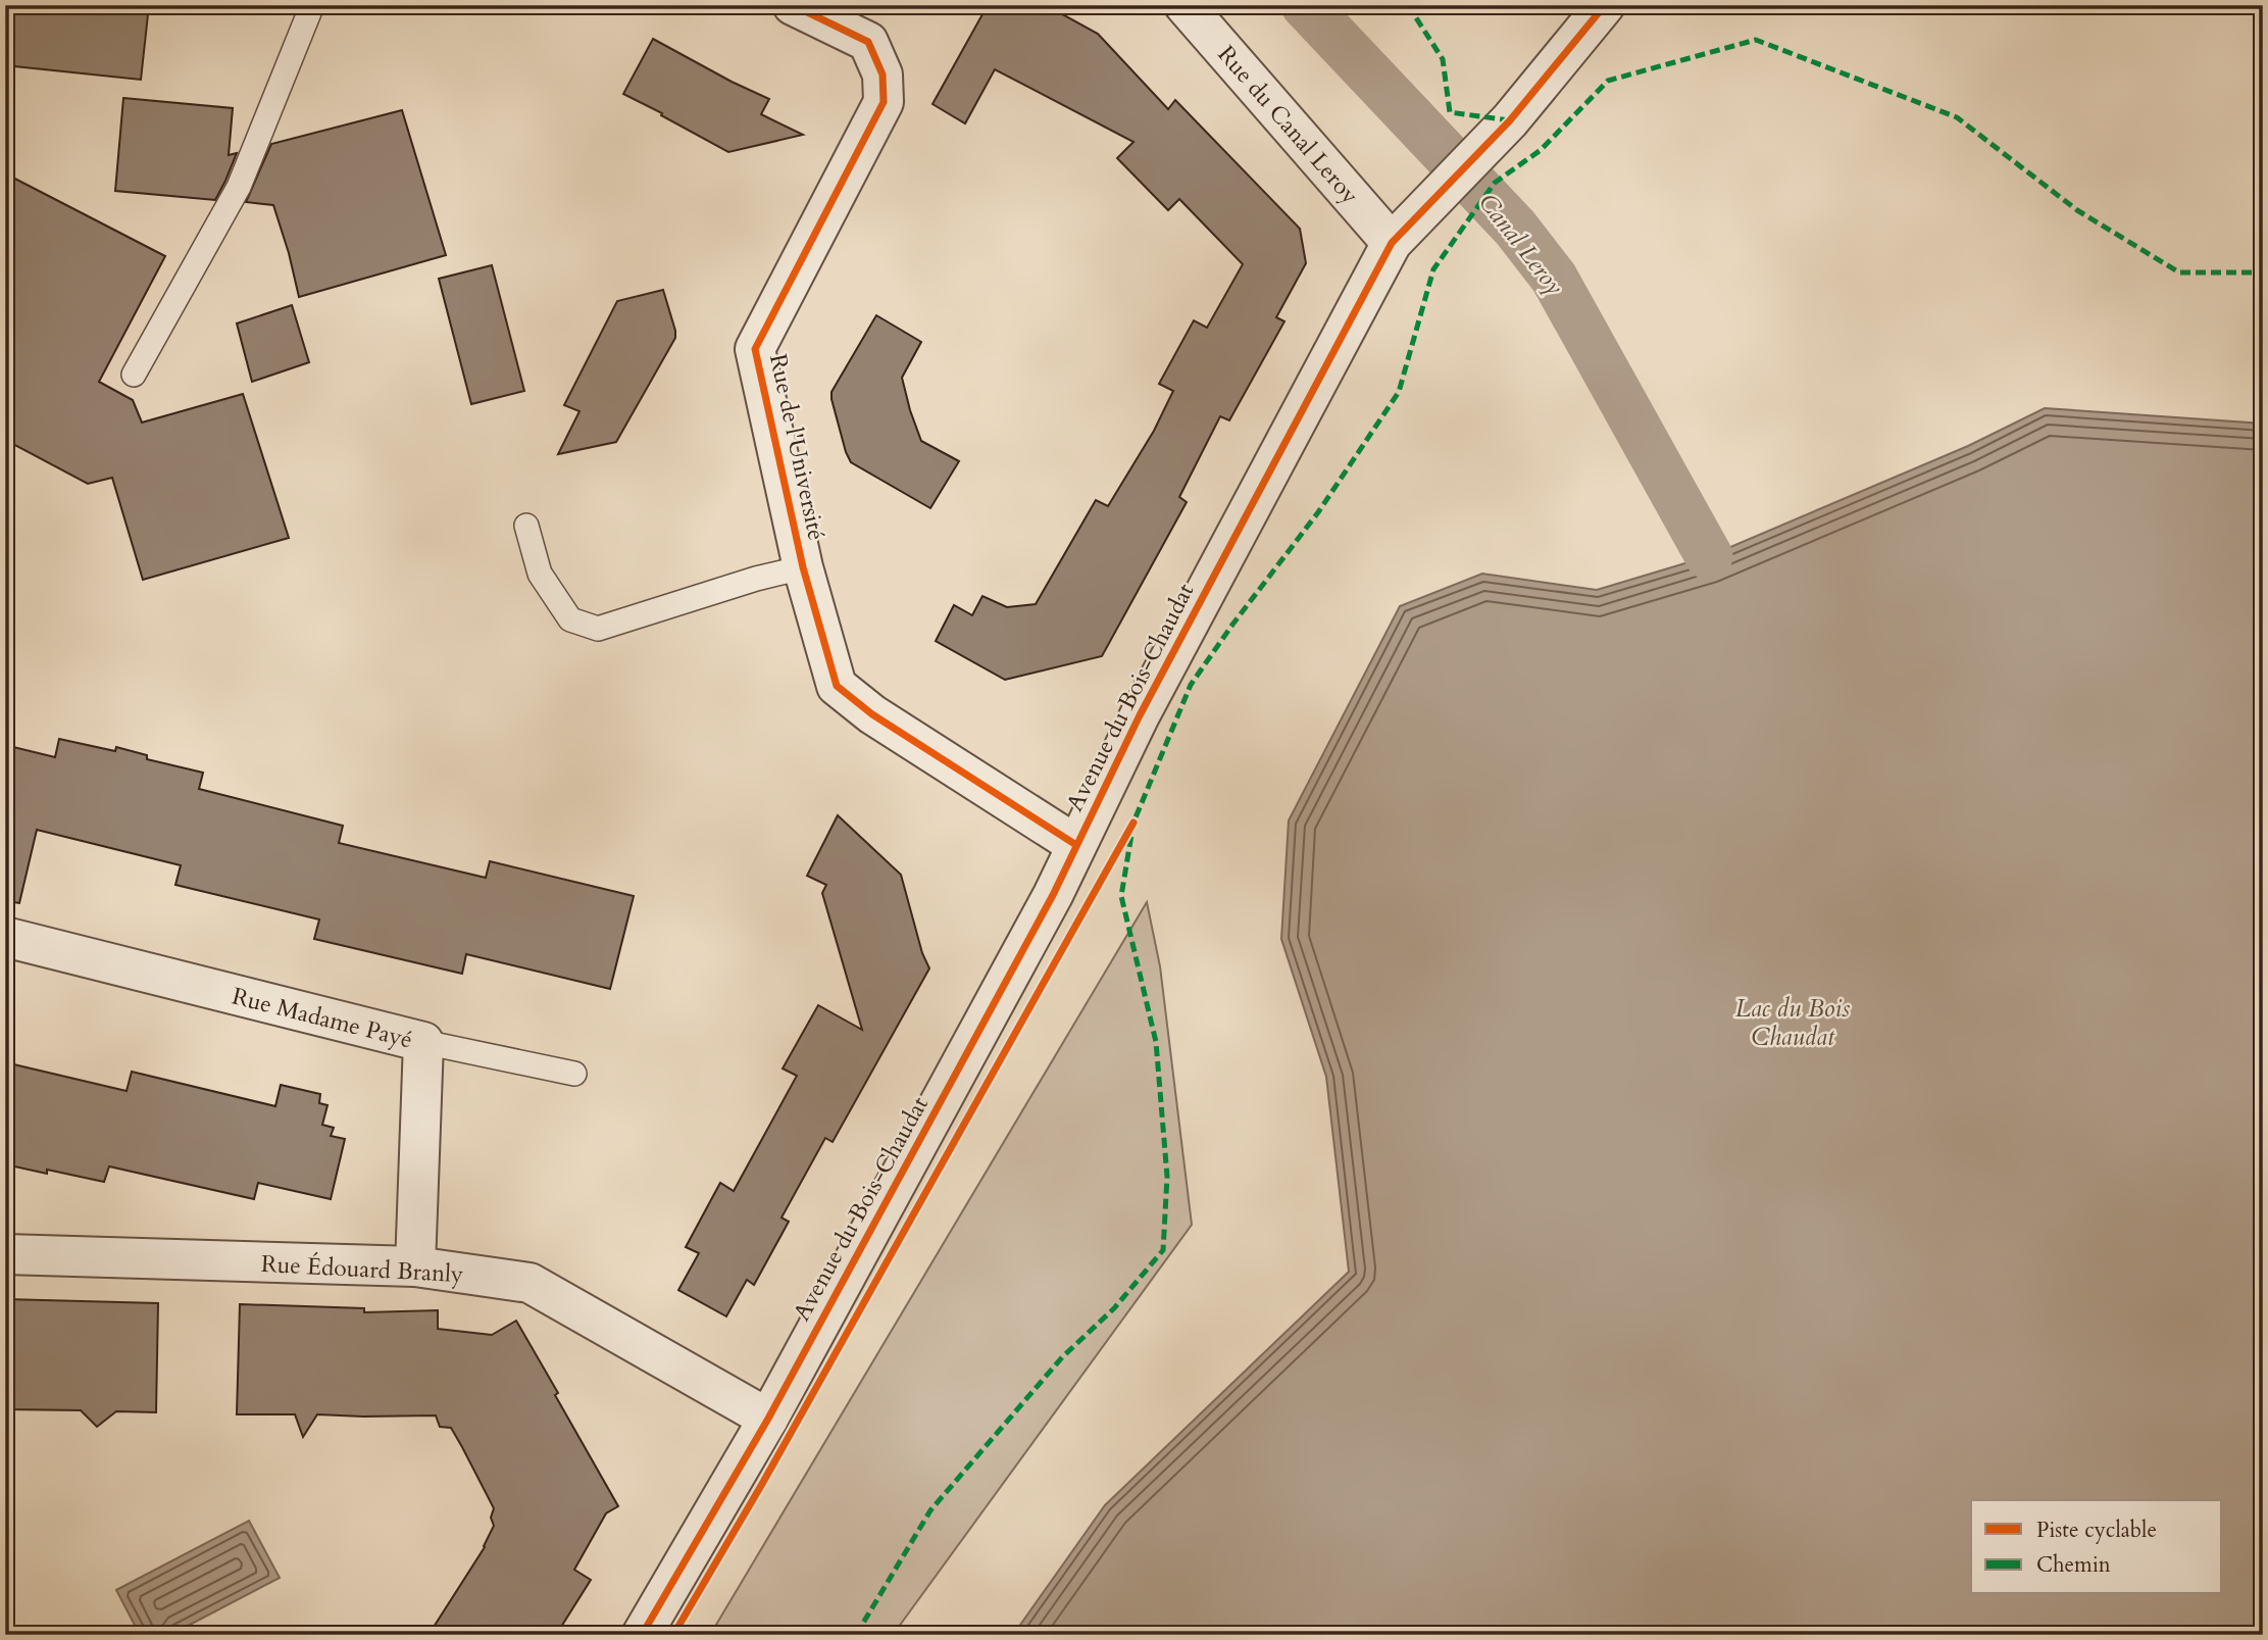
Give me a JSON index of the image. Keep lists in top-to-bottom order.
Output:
{
  "streets": {
    "street": [
      "Rue du Canal Leroy",
      "Rue de l'Université",
      "Avenue du Bois-Chaudat",
      "Rue Madame Payé",
      "Rue Édouard Branly"
    ]
  },
  "crossings": [
    ["Rue du Canal Leroy", "Avenue du Bois-Chaudat"],
    ["Rue de l'Université", "Avenue du Bois-Chaudat"],
    ["Avenue du Bois-Chaudat", "Rue Édouard Branly"],
    ["Rue Madame Payé", "Rue Édouard Branly"]
  ],
  "water": ["Canal Leroy", "Lac du Bois Chaudat"],
  "legend": ["Piste cyclable", "Chemin"]
}
